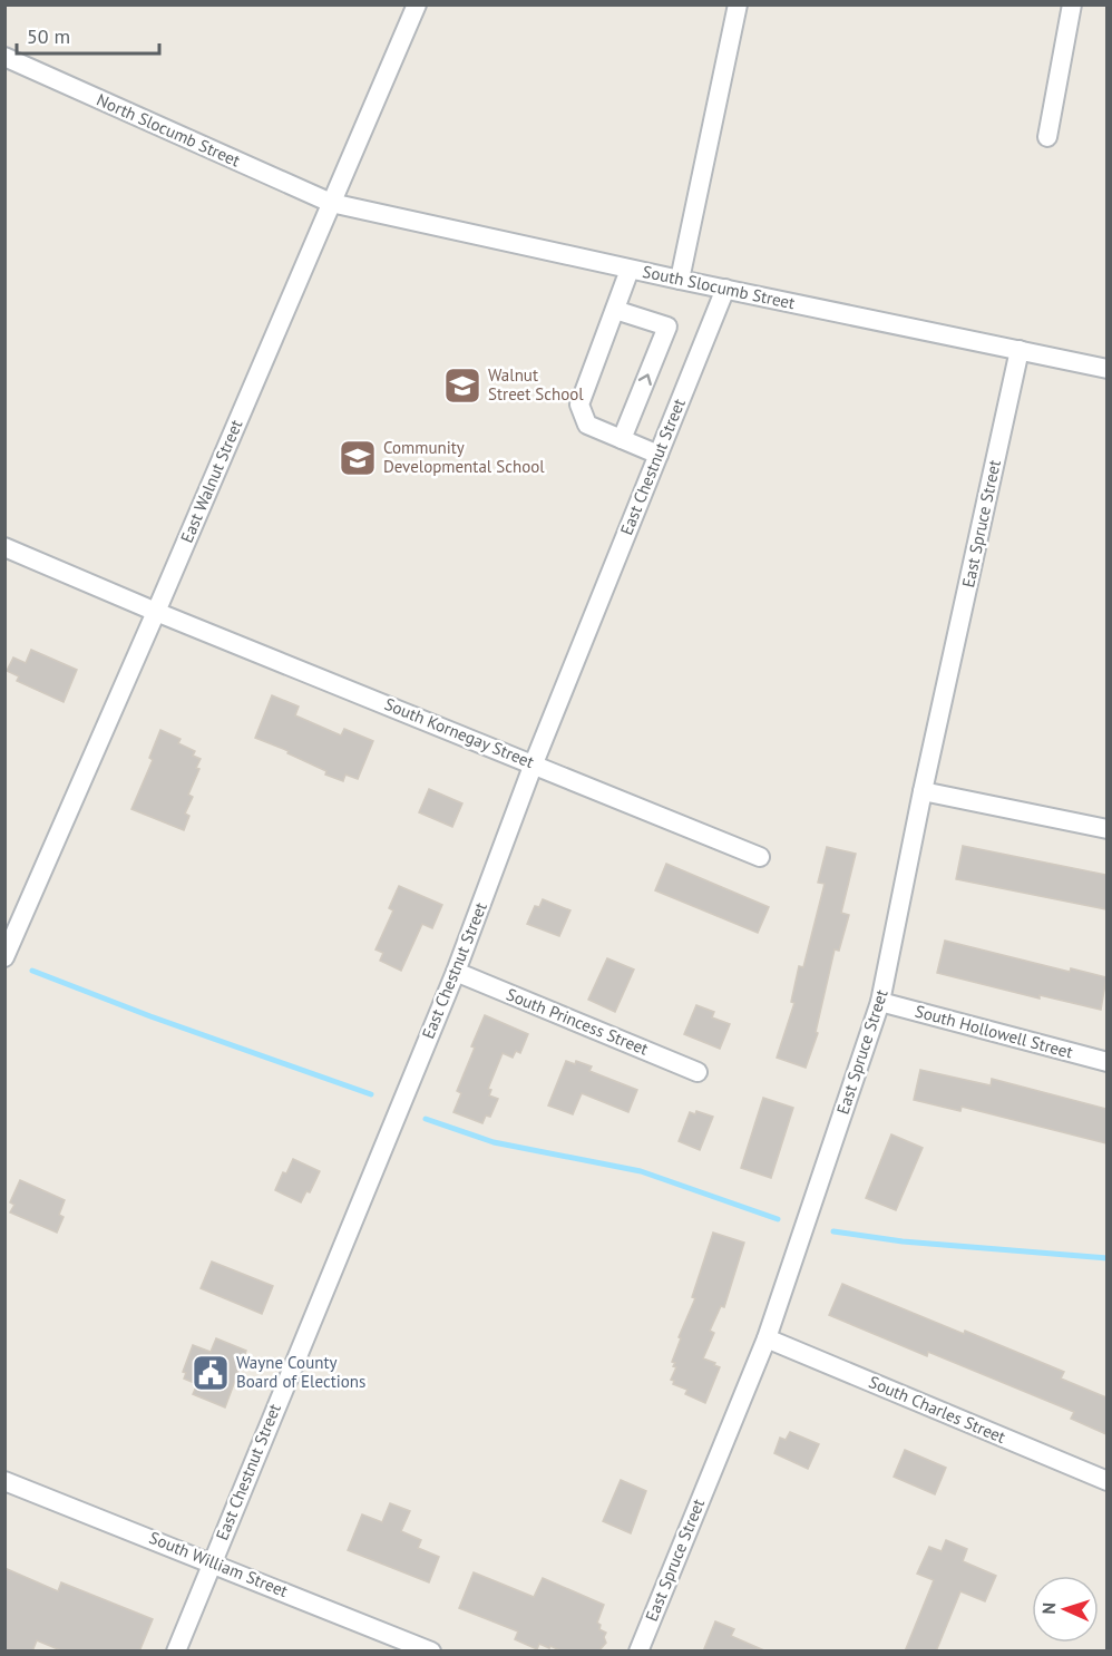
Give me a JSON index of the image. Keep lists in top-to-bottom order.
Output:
{
  "streets": {
    "street": [
      "North Slocumb Street",
      "South Slocumb Street",
      "East Chestnut Street",
      "East Walnut Street",
      "East Spruce Street",
      "South Kornegay Street",
      "South Princess Street",
      "South Hollowell Street",
      "South Charles Street",
      "South William Street"
    ]
  },
  "crossings": [
    ["North Slocumb Street", "South Slocumb Street"],
    ["North Slocumb Street", "East Walnut Street"],
    ["South Slocumb Street", "East Chestnut Street"],
    ["South Slocumb Street", "East Walnut Street"],
    ["South Slocumb Street", "East Spruce Street"],
    ["East Chestnut Street", "South Kornegay Street"],
    ["East Chestnut Street", "South Princess Street"],
    ["East Chestnut Street", "South William Street"],
    ["East Walnut Street", "South Kornegay Street"],
    ["East Spruce Street", "South Hollowell Street"],
    ["East Spruce Street", "South Charles Street"]
  ],
  "places": {
    "school or university": ["Walnut Street School", "Community Developmental School"],
    "public building": ["Wayne County Board of Elections"]
  },
  "scale_bar": "50 m",
  "north": "left"
}
